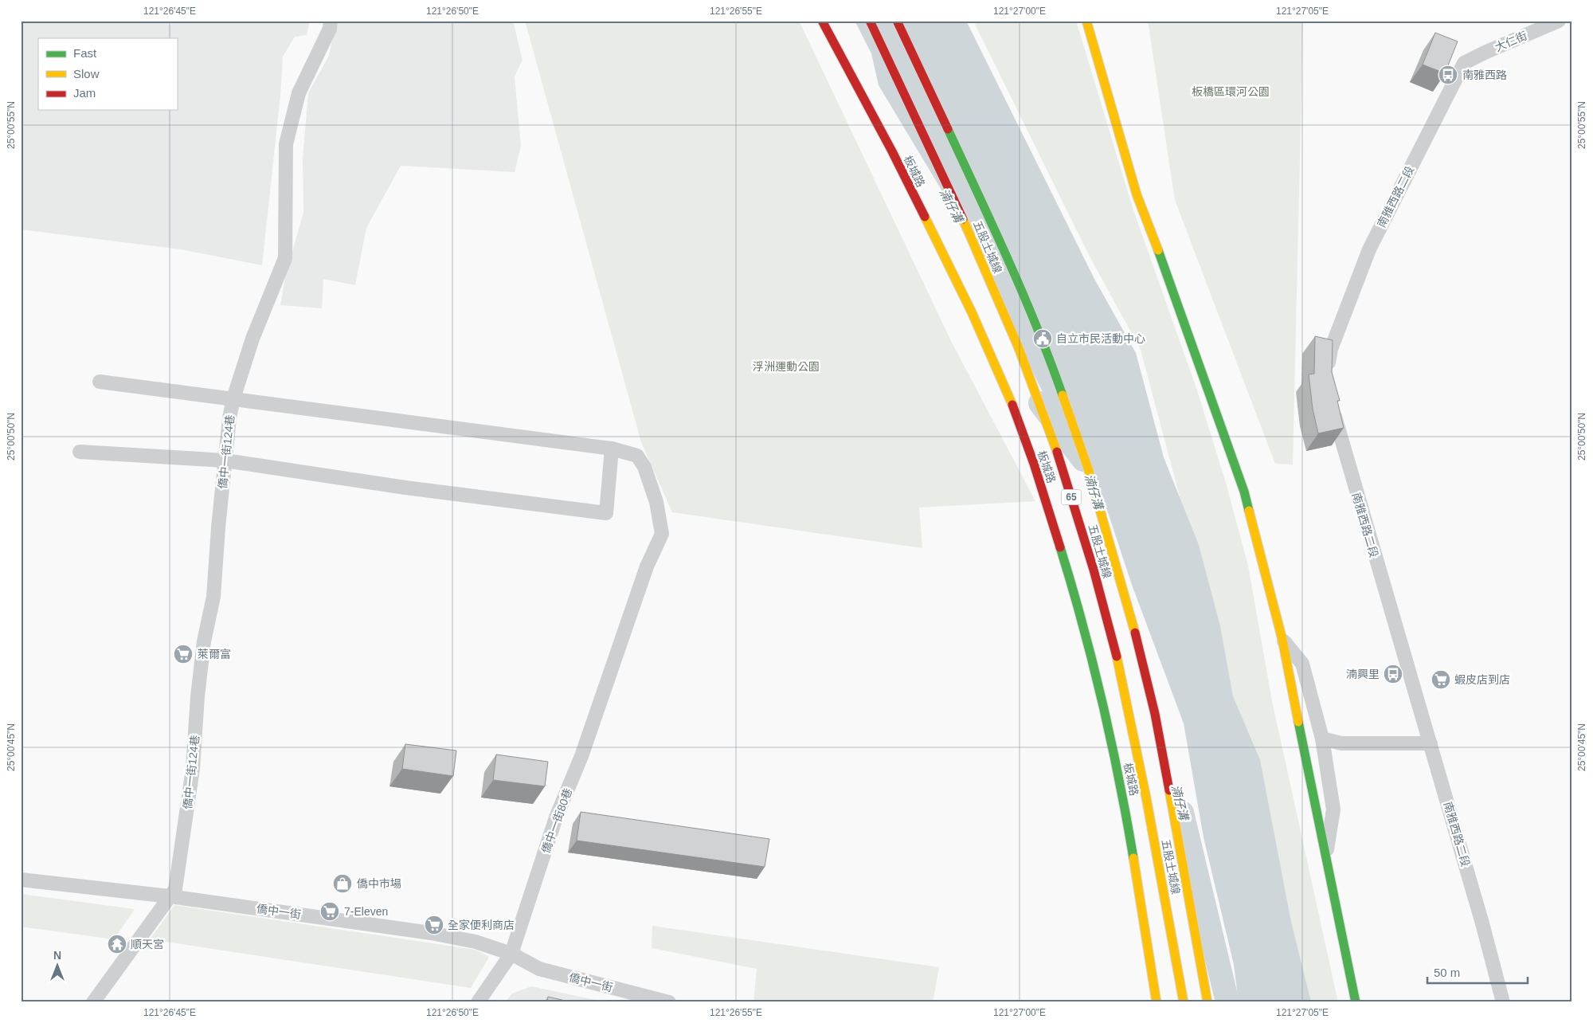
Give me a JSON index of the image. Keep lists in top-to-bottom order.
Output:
{
  "streets": {
    "main road": ["板城路", "五股土城線", "65"],
    "street": [
      "大仁街",
      "南雅西路二段",
      "僑中一街124巷",
      "僑中一街80巷",
      "僑中一街"
    ]
  },
  "crossings": [
    ["大仁街", "南雅西路二段"],
    ["僑中一街124巷", "僑中一街80巷"],
    ["僑中一街124巷", "僑中一街"],
    ["僑中一街80巷", "僑中一街"]
  ],
  "water": ["湳仔溝"],
  "parks": ["板橋區環河公園", "浮洲運動公園"],
  "places": {
    "bus stop": ["南雅西路", "湳興里"],
    "public building": ["自立市民活動中心"],
    "supermarket": [
      "萊爾富",
      "蝦皮店到店",
      "7-Eleven",
      "全家便利商店"
    ],
    "shop": ["僑中市場"],
    "temple": ["順天宮"]
  },
  "legend": ["Fast", "Slow", "Jam"],
  "scale_bar": "50 m",
  "north": "top",
  "coordinates": [
    "121°26'45\"E",
    "121°26'50\"E",
    "121°26'55\"E",
    "121°27'00\"E",
    "121°27'05\"E",
    "25°00'55\"N",
    "25°00'50\"N",
    "25°00'45\"N"
  ]
}
